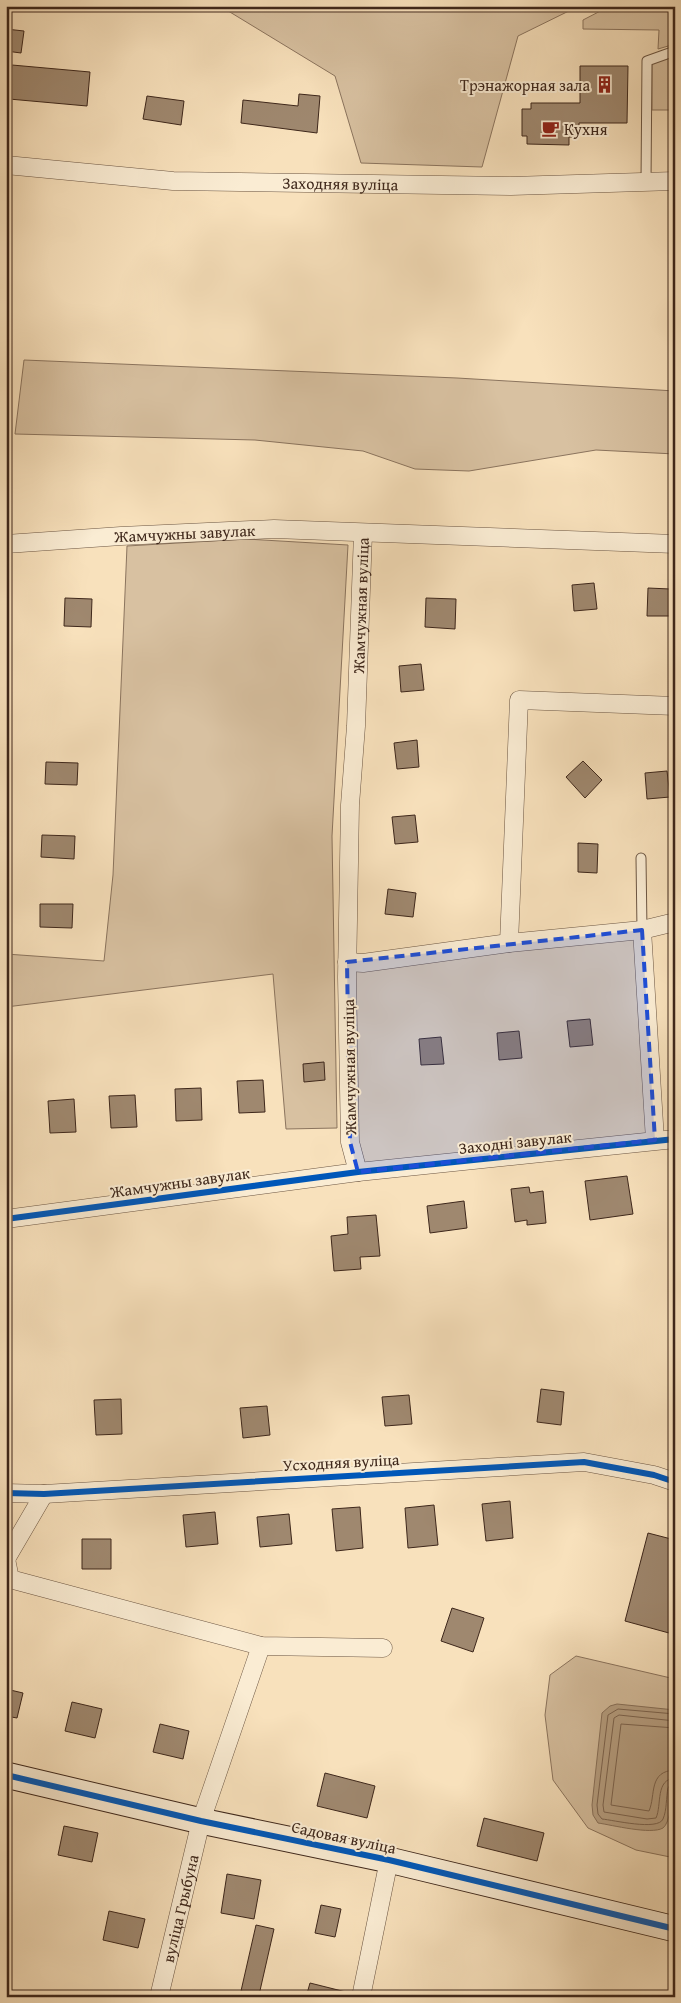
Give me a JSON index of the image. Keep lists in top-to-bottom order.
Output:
{
  "streets": {
    "street": [
      "Заходняя вуліца",
      "Жамчужны завулак",
      "Жамчужная вуліца",
      "Заходні завулак",
      "Усходняя вуліца",
      "Садовая вуліца",
      "вуліца Грыбуна"
    ]
  },
  "crossings": [
    ["Жамчужны завулак", "Жамчужная вуліца"],
    ["Жамчужны завулак", "Заходні завулак"],
    ["Жамчужная вуліца", "Заходні завулак"],
    ["Садовая вуліца", "вуліца Грыбуна"]
  ],
  "places": {
    "building": ["Трэнажорная зала"],
    "cafe": ["Кухня"]
  }
}
